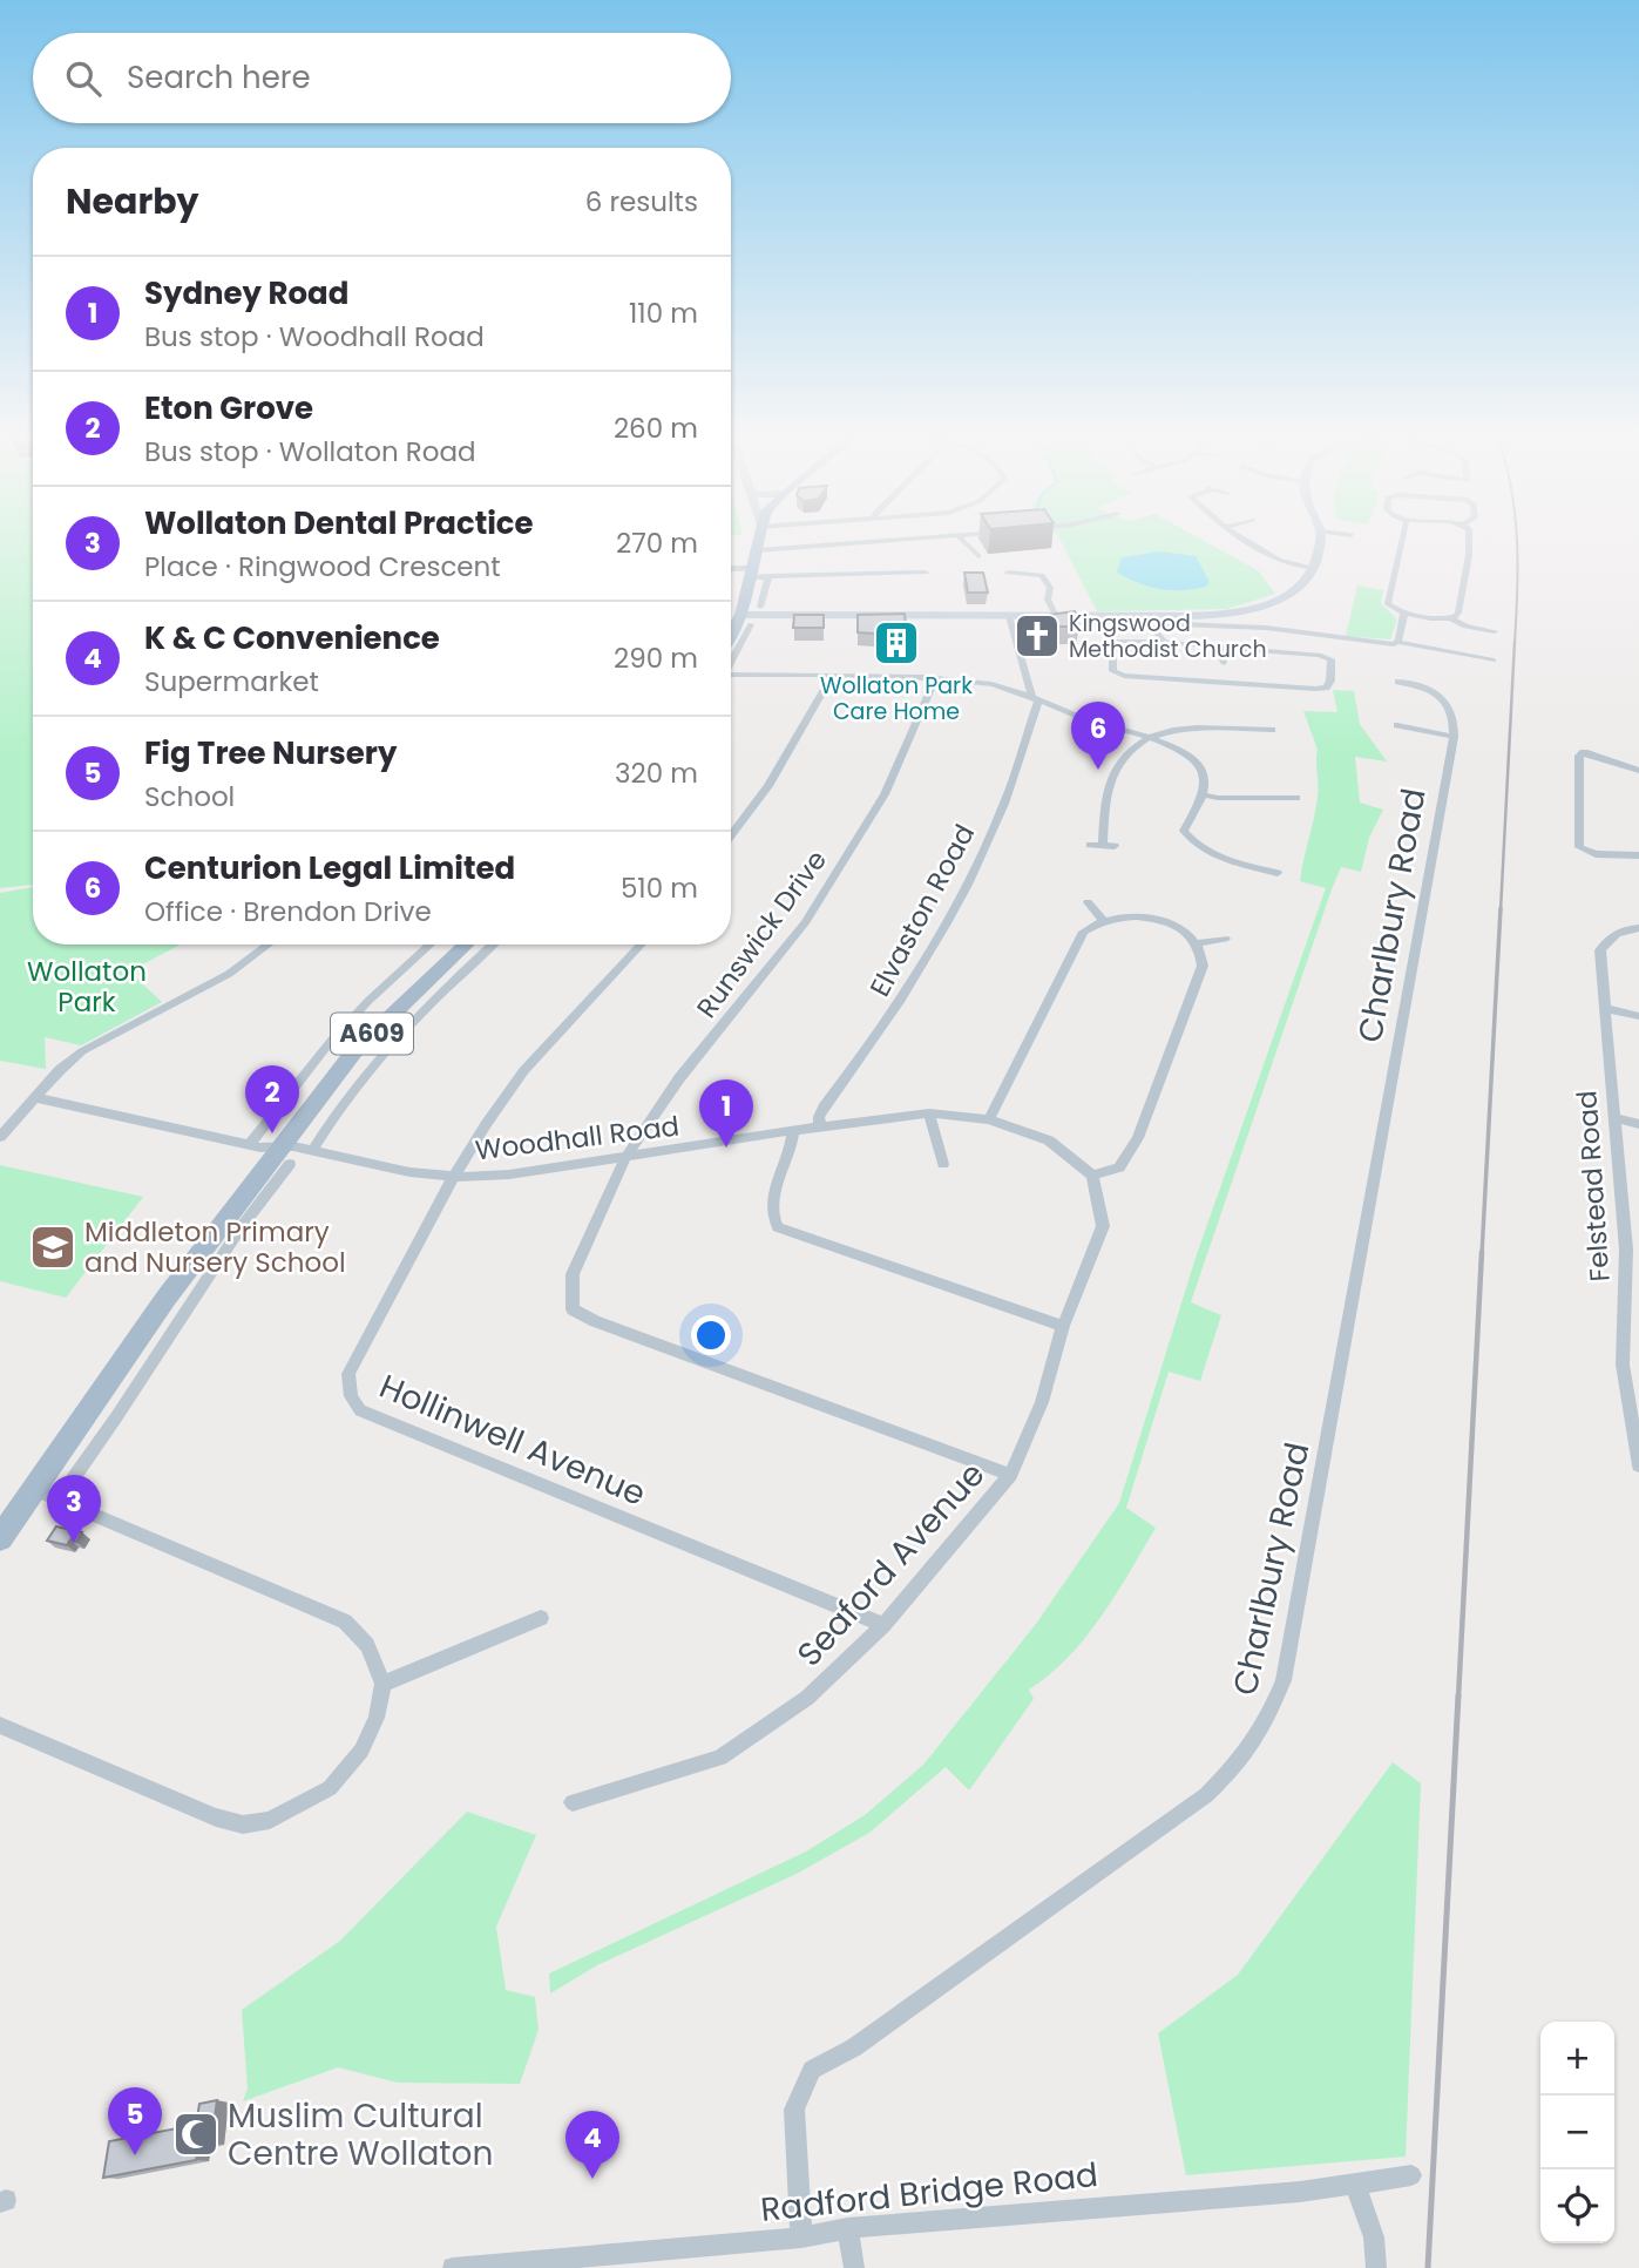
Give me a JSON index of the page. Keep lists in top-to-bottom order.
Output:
{
  "streets": {
    "main road": ["A609"],
    "street": [
      "Elvaston Road",
      "Charlbury Road",
      "Runswick Drive",
      "Woodhall Road",
      "Felstead Road",
      "Hollinwell Avenue",
      "Seaford Avenue",
      "Radford Bridge Road"
    ]
  },
  "crossings": [
    ["Elvaston Road", "Woodhall Road"],
    ["Charlbury Road", "Radford Bridge Road"],
    ["Runswick Drive", "Woodhall Road"],
    ["Runswick Drive", "Seaford Avenue"],
    ["A609", "Woodhall Road"],
    ["Woodhall Road", "Hollinwell Avenue"],
    ["Woodhall Road", "Seaford Avenue"],
    ["Hollinwell Avenue", "Seaford Avenue"]
  ],
  "parks": ["Wollaton Park"],
  "places": {
    "church": ["Kingswood Methodist Church"],
    "building": ["Wollaton Park Care Home"],
    "school or university": ["Middleton Primary and Nursery School"],
    "mosque": ["Muslim Cultural Centre Wollaton"]
  },
  "page": {
    "search": "Search here",
    "heading": ["Nearby", "6 results"],
    "list": [
      {
        "mark": "1",
        "name": "Sydney Road",
        "note": "Bus stop · Woodhall Road",
        "value": "110 m"
      },
      {
        "mark": "2",
        "name": "Eton Grove",
        "note": "Bus stop · Wollaton Road",
        "value": "260 m"
      },
      {
        "mark": "3",
        "name": "Wollaton Dental Practice",
        "note": "Place · Ringwood Crescent",
        "value": "270 m"
      },
      {
        "mark": "4",
        "name": "K & C Convenience",
        "note": "Supermarket",
        "value": "290 m"
      },
      {
        "mark": "5",
        "name": "Fig Tree Nursery",
        "note": "School",
        "value": "320 m"
      },
      {
        "mark": "6",
        "name": "Centurion Legal Limited",
        "note": "Office · Brendon Drive",
        "value": "510 m"
      }
    ],
    "pins": [
      "6",
      "2",
      "1",
      "3",
      "5",
      "4"
    ],
    "map_buttons": ["+", "−"]
  }
}
